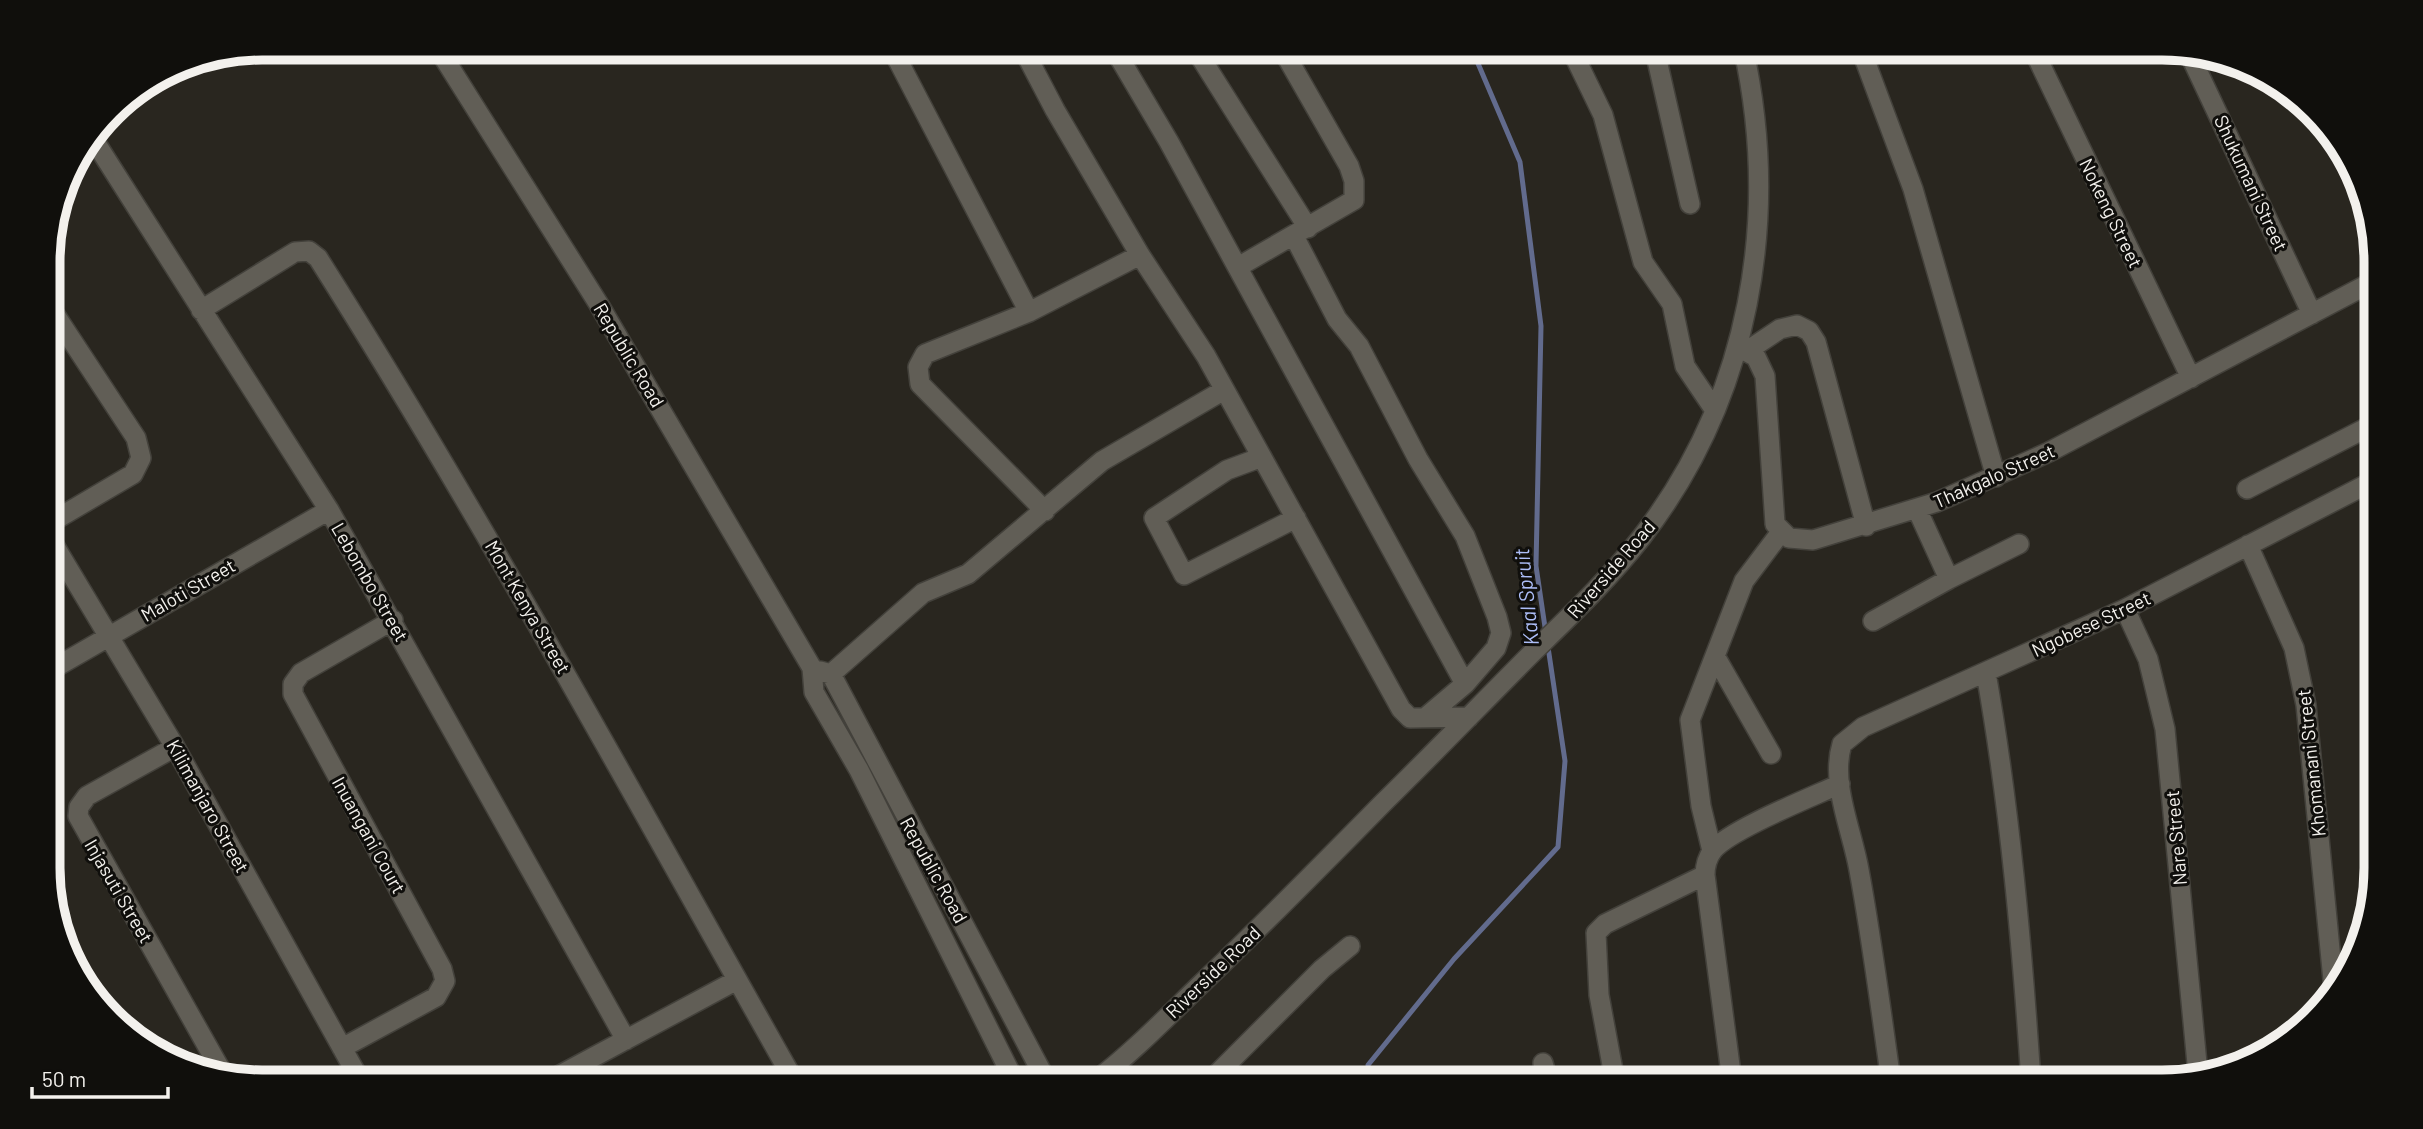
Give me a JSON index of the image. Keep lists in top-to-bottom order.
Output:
{
  "streets": {
    "street": [
      "Shukumani Street",
      "Nokeng Street",
      "Republic Road",
      "Thakgalo Street",
      "Riverside Road",
      "Lebombo Street",
      "Maloti Street",
      "Mont Kenya Street",
      "Ngobese Street",
      "Khomanani Street",
      "Kilimanjaro Street",
      "Inuangani Court",
      "Nare Street",
      "Injasuti Street"
    ]
  },
  "crossings": [
    ["Shukumani Street", "Thakgalo Street"],
    ["Nokeng Street", "Thakgalo Street"],
    ["Lebombo Street", "Maloti Street"],
    ["Lebombo Street", "Mont Kenya Street"],
    ["Lebombo Street", "Inuangani Court"],
    ["Maloti Street", "Kilimanjaro Street"],
    ["Ngobese Street", "Khomanani Street"],
    ["Ngobese Street", "Nare Street"],
    ["Kilimanjaro Street", "Inuangani Court"],
    ["Kilimanjaro Street", "Injasuti Street"]
  ],
  "water": ["Kaal Spruit"],
  "scale_bar": "50 m"
}
